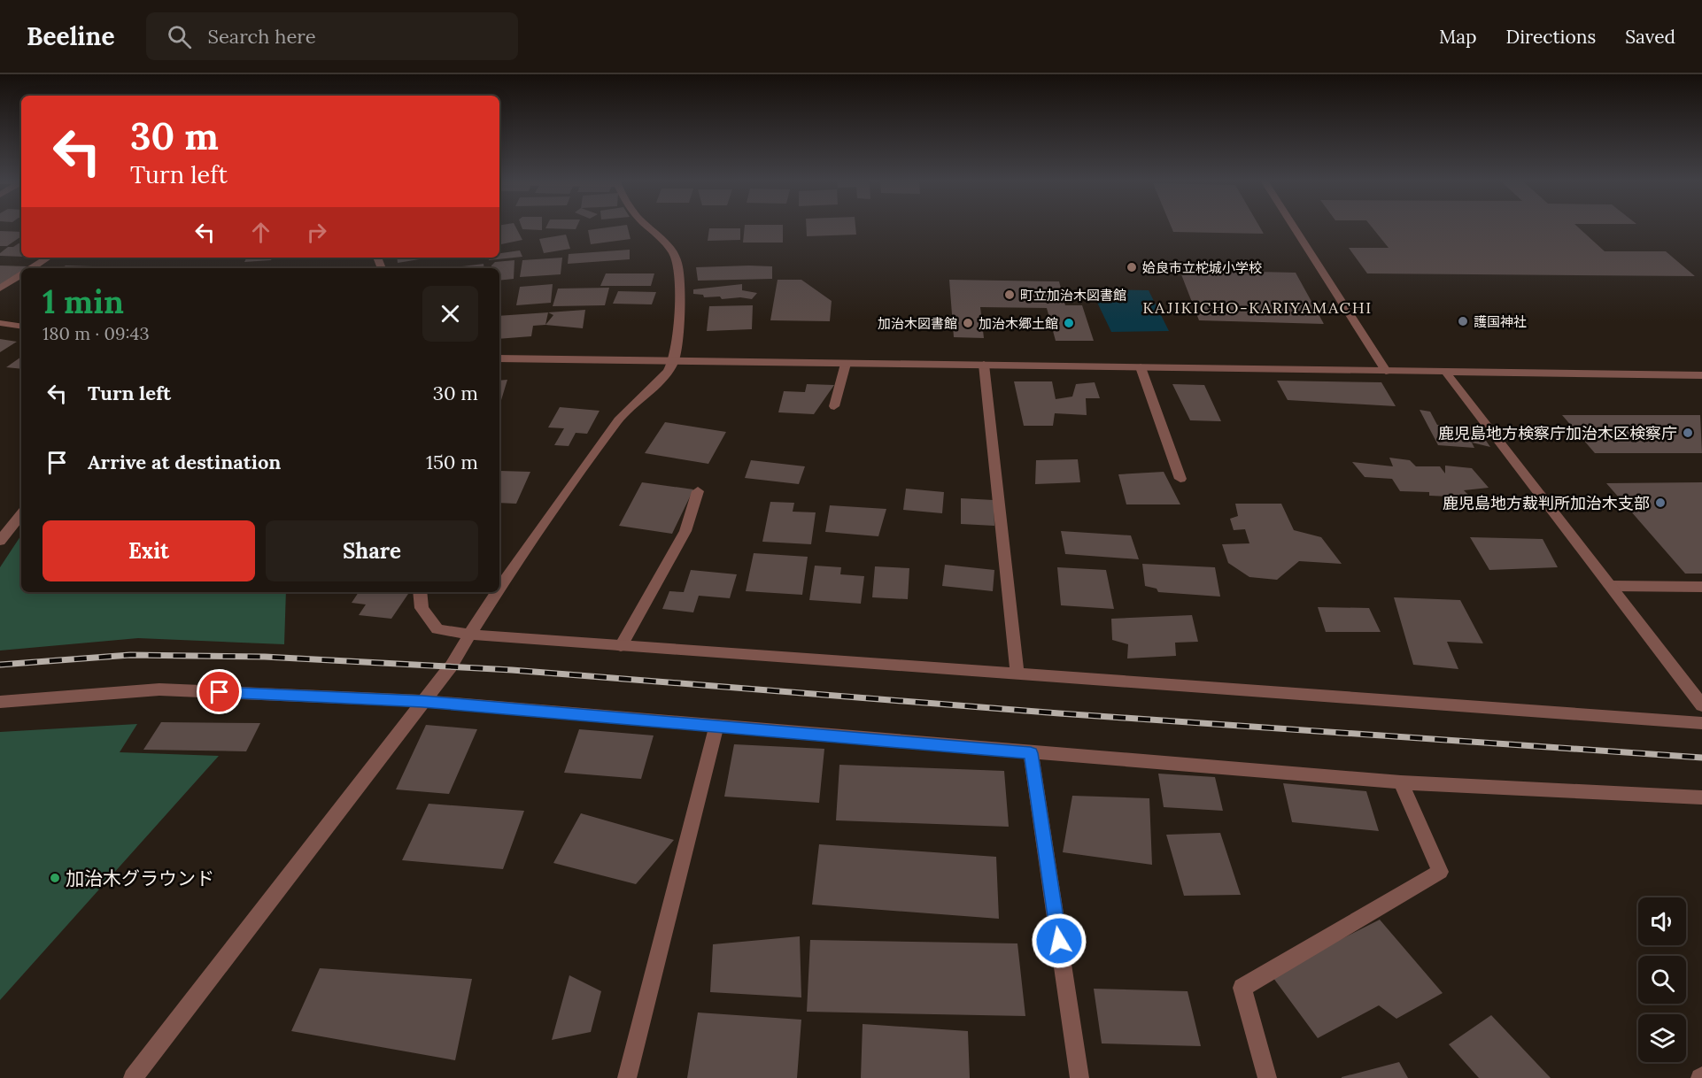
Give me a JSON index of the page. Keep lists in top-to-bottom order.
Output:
{
  "districts": ["KAJIKICHO-KARIYAMACHI"],
  "places": [
    "姶良市立柁城小学校",
    "町立加治木図書館",
    "護国神社",
    "加治木図書館",
    "加治木郷土館",
    "鹿児島地方検察庁加治木区検察庁",
    "鹿児島地方裁判所加治木支部",
    "加治木グラウンド"
  ],
  "page": {
    "header": "Beeline",
    "search": "Search here",
    "nav": ["Map", "Directions", "Saved"],
    "turn": ["30 m", "Turn left"],
    "heading": ["1 min", "180 m · 09:43"],
    "list": [
      {
        "name": "Turn left",
        "value": "30 m"
      },
      {
        "name": "Arrive at destination",
        "value": "150 m"
      }
    ],
    "buttons": ["Exit", "Share"]
  }
}
